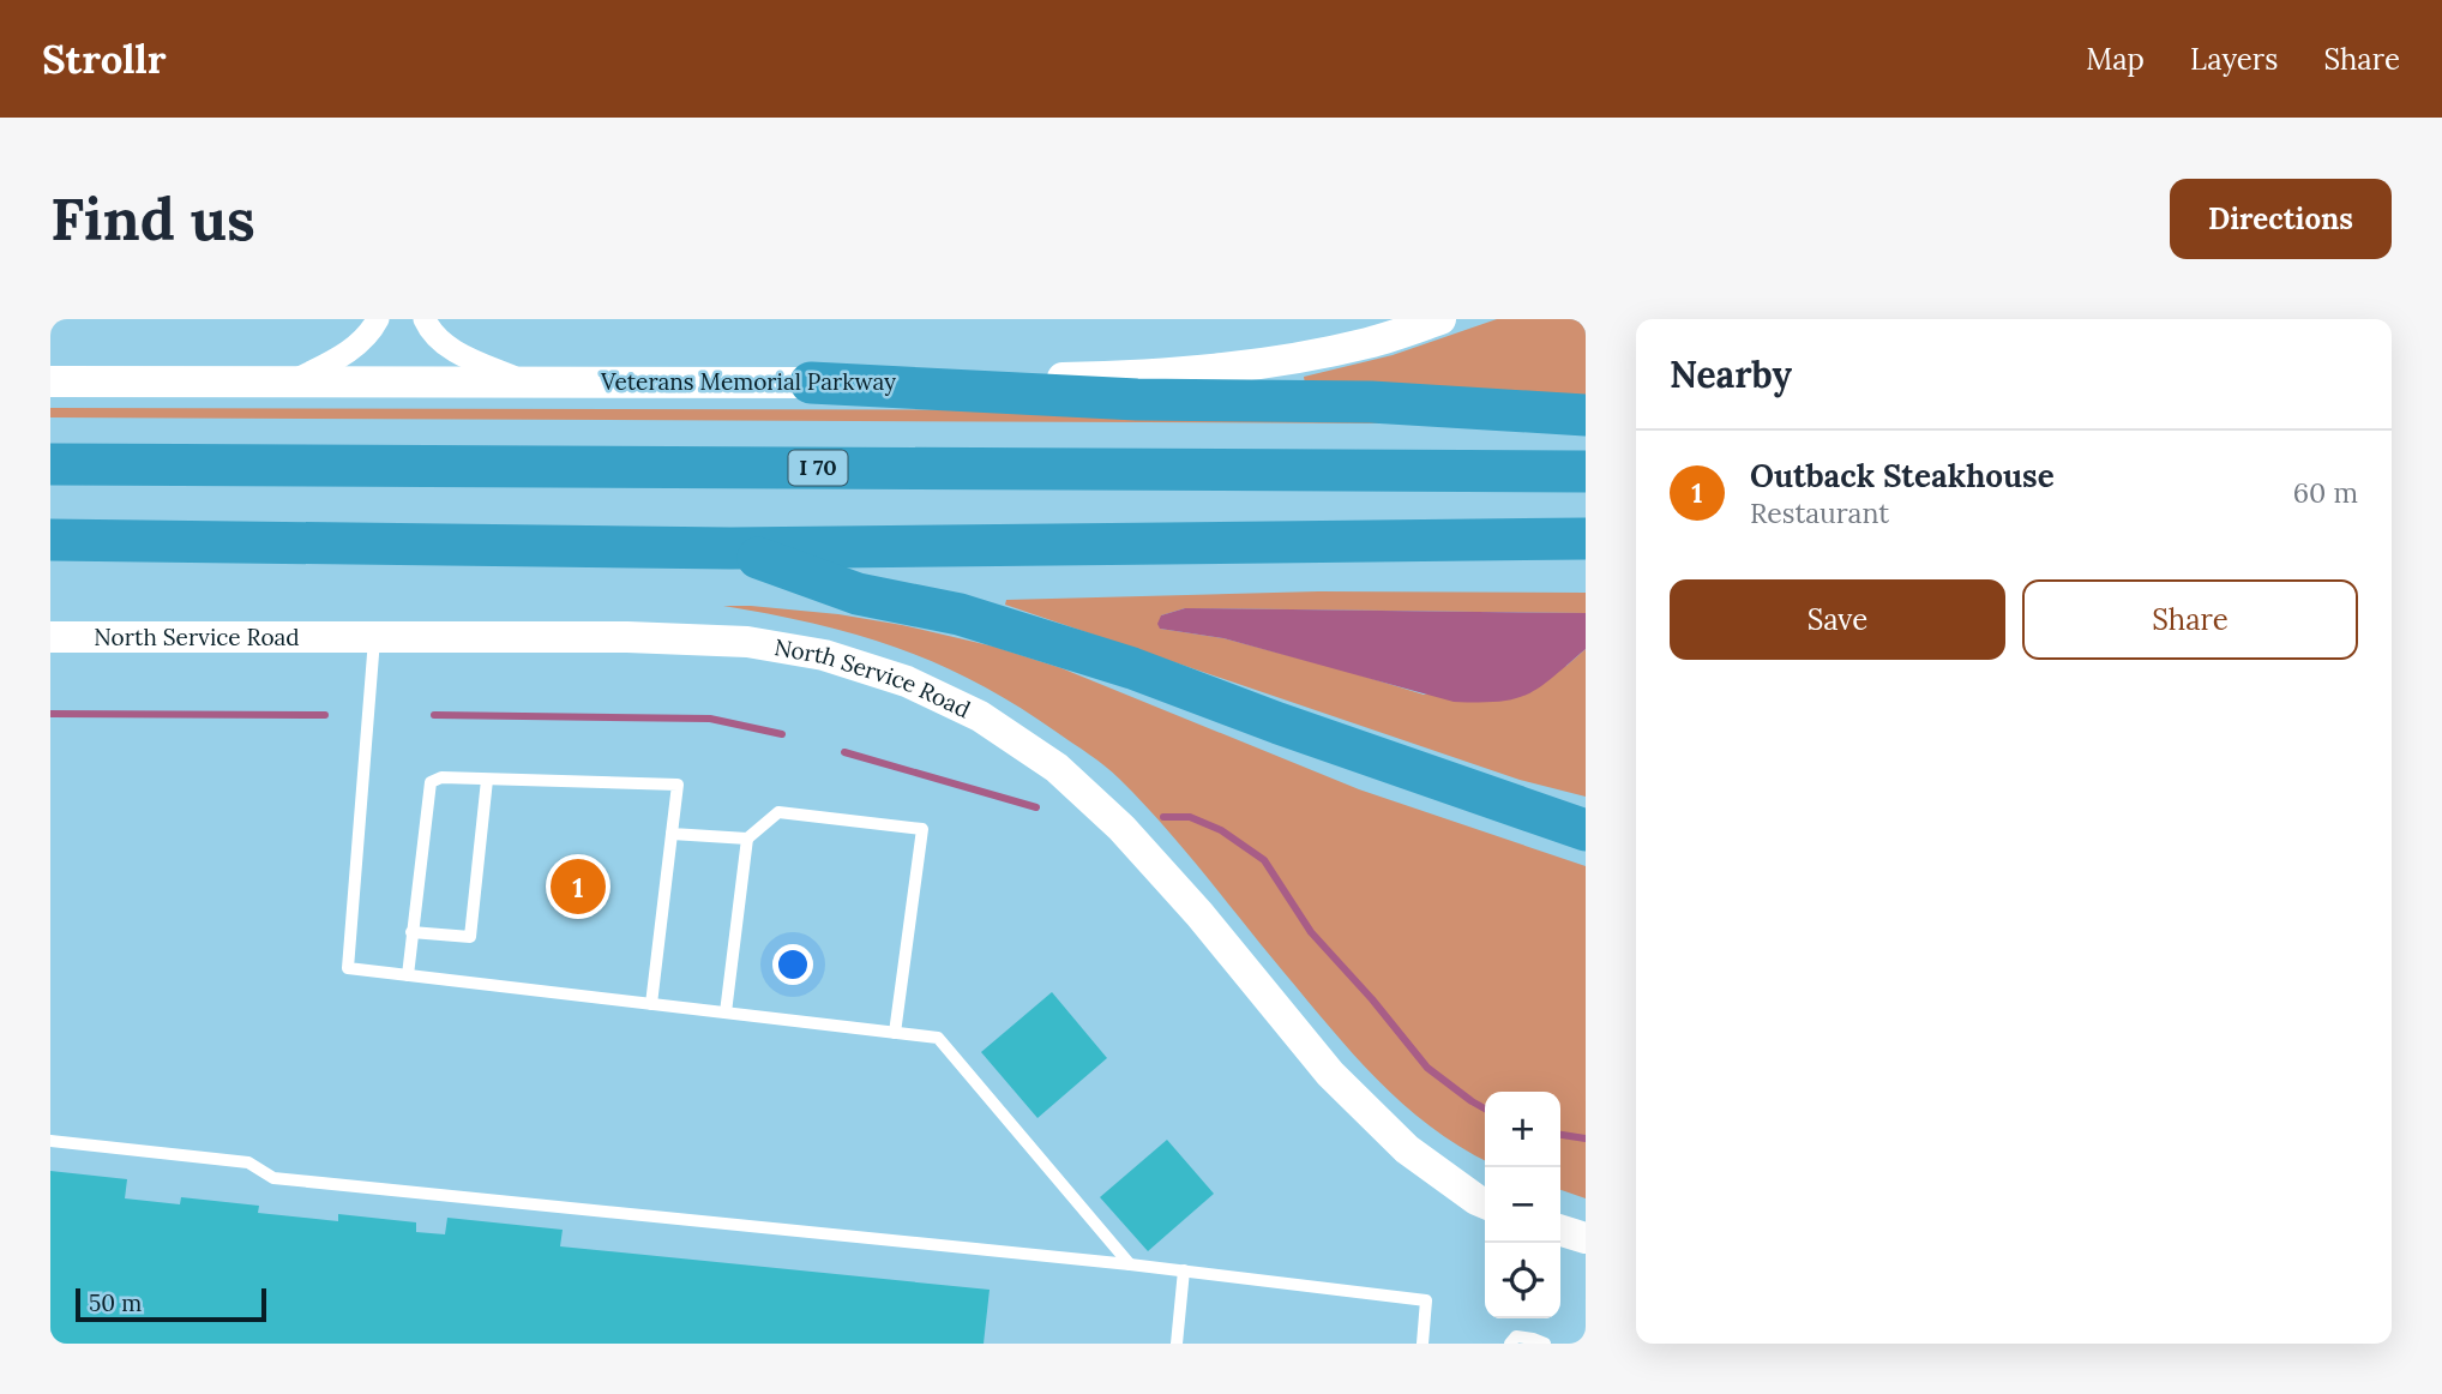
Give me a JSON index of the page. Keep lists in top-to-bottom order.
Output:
{
  "streets": {
    "highway": ["I 70"],
    "street": ["Veterans Memorial Parkway", "North Service Road"]
  },
  "scale_bar": "50 m",
  "page": {
    "header": "Strollr",
    "nav": ["Map", "Layers", "Share"],
    "buttons": [
      "Directions",
      ["Save", "Share"]
    ],
    "title": "Find us",
    "heading": "Nearby",
    "list": [
      {
        "mark": "1",
        "name": "Outback Steakhouse",
        "note": "Restaurant",
        "value": "60 m"
      }
    ],
    "pins": "1",
    "map_buttons": ["+", "−"],
    "scale": "50 m"
  }
}
